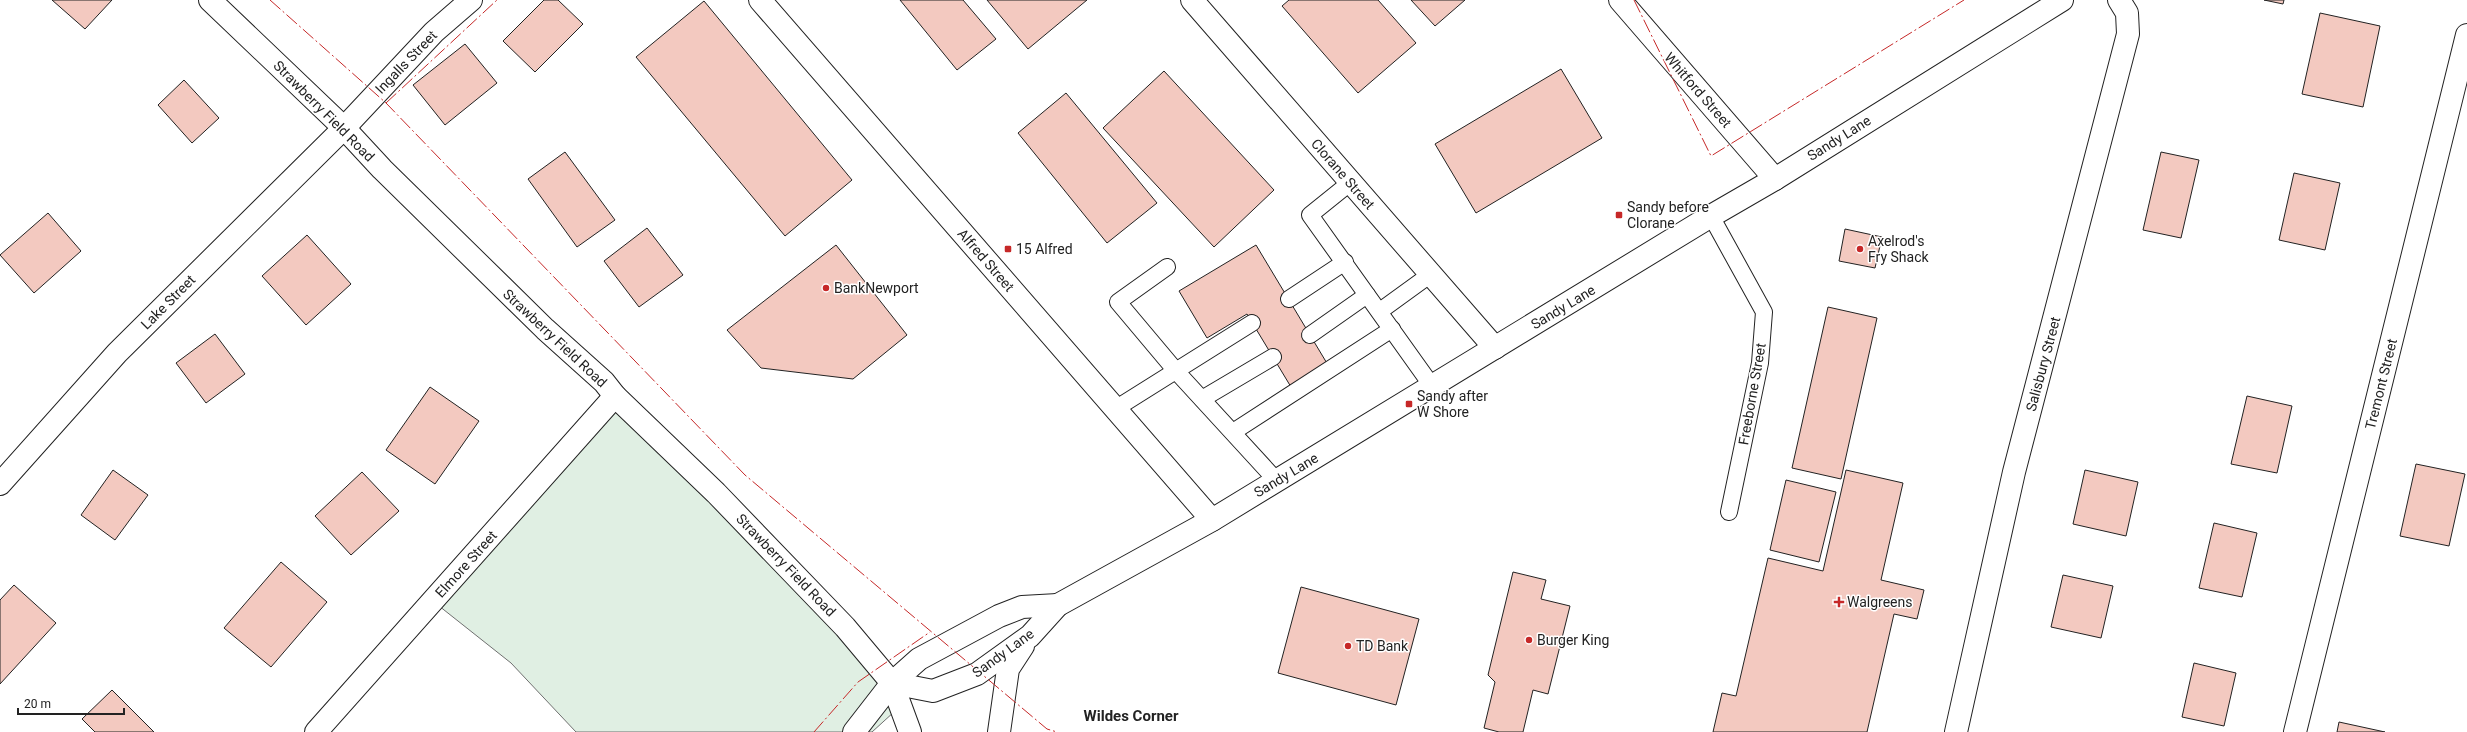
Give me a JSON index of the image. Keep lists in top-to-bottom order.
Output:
{
  "streets": {
    "street": [
      "Ingalls Street",
      "Whitford Street",
      "Strawberry Field Road",
      "Sandy Lane",
      "Clorane Street",
      "Alfred Street",
      "Lake Street",
      "Salisbury Street",
      "Tremont Street",
      "Elmore Street"
    ],
    "lane": ["Freeborne Street"]
  },
  "crossings": [
    ["Ingalls Street", "Strawberry Field Road"],
    ["Ingalls Street", "Lake Street"],
    ["Whitford Street", "Sandy Lane"],
    ["Strawberry Field Road", "Sandy Lane"],
    ["Strawberry Field Road", "Lake Street"],
    ["Strawberry Field Road", "Elmore Street"],
    ["Sandy Lane", "Clorane Street"],
    ["Sandy Lane", "Alfred Street"],
    ["Sandy Lane", "Freeborne Street"]
  ],
  "districts": ["Wildes Corner"],
  "places": {
    "transit": ["Sandy before Clorane", "15 Alfred", "Sandy after W Shore"],
    "other": [
      "Axelrod's Fry Shack",
      "BankNewport",
      "Burger King",
      "TD Bank"
    ],
    "health": ["Walgreens"]
  },
  "scale_bar": "20 m"
}
